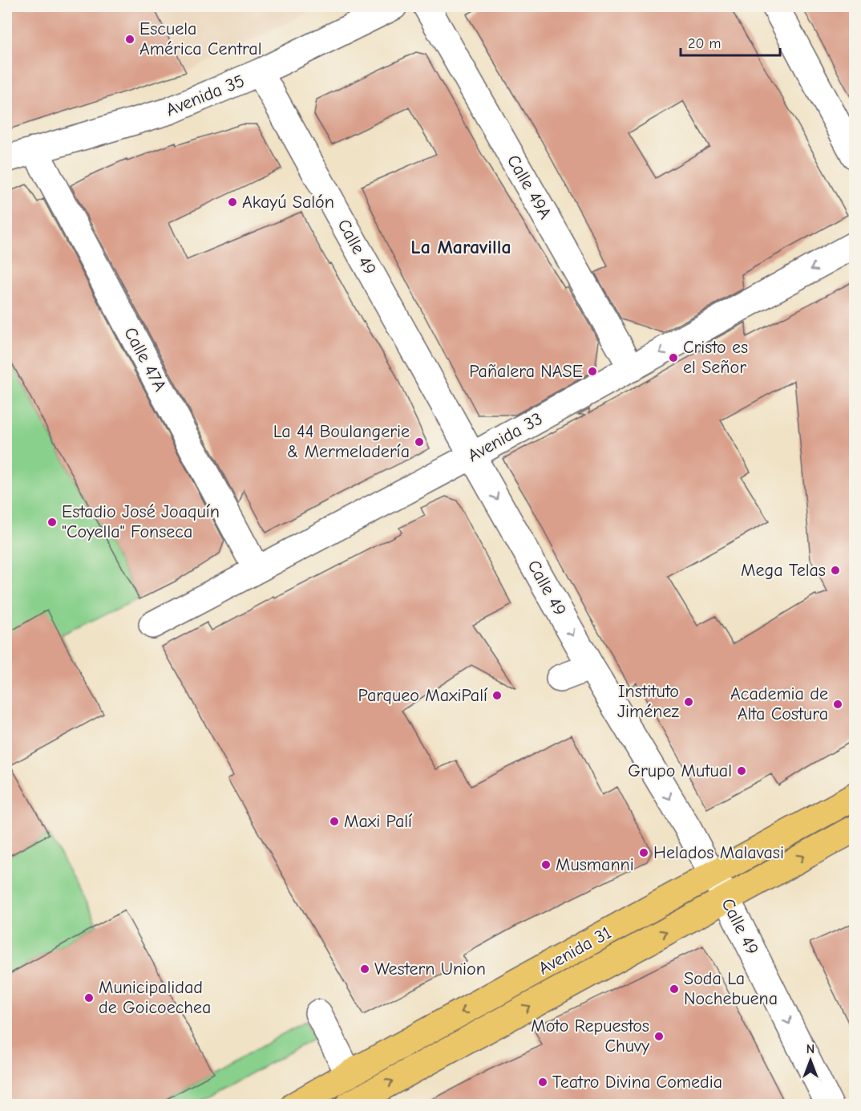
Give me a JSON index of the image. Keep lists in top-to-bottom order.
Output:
{
  "streets": {
    "main road": ["Avenida 31"],
    "street": [
      "Avenida 35",
      "Calle 49A",
      "Calle 49",
      "Calle 47A",
      "Avenida 33"
    ]
  },
  "crossings": [
    ["Avenida 35", "Calle 49"],
    ["Avenida 35", "Calle 47A"],
    ["Calle 49A", "Avenida 33"],
    ["Calle 49", "Avenida 33"],
    ["Calle 49", "Avenida 31"],
    ["Calle 47A", "Avenida 33"]
  ],
  "one_way": ["Calle 49"],
  "districts": ["La Maravilla"],
  "places": [
    "Escuela América Central",
    "Akayú Salón",
    "Cristo es el Señor",
    "Pañalera NASE",
    "La 44 Boulangerie & Mermeladería",
    "Estadio José Joaquín \"Coyella\" Fonseca",
    "Mega Telas",
    "Parqueo MaxiPalí",
    "Instituto Jiménez",
    "Academia de Alta Costura",
    "Grupo Mutual",
    "Maxi Palí",
    "Helados Malavasi",
    "Musmanni",
    "Western Union",
    "Soda La Nochebuena",
    "Municipalidad de Goicoechea",
    "Moto Repuestos Chuvy",
    "Teatro Divina Comedia"
  ],
  "scale_bar": "20 m",
  "north": "top"
}
